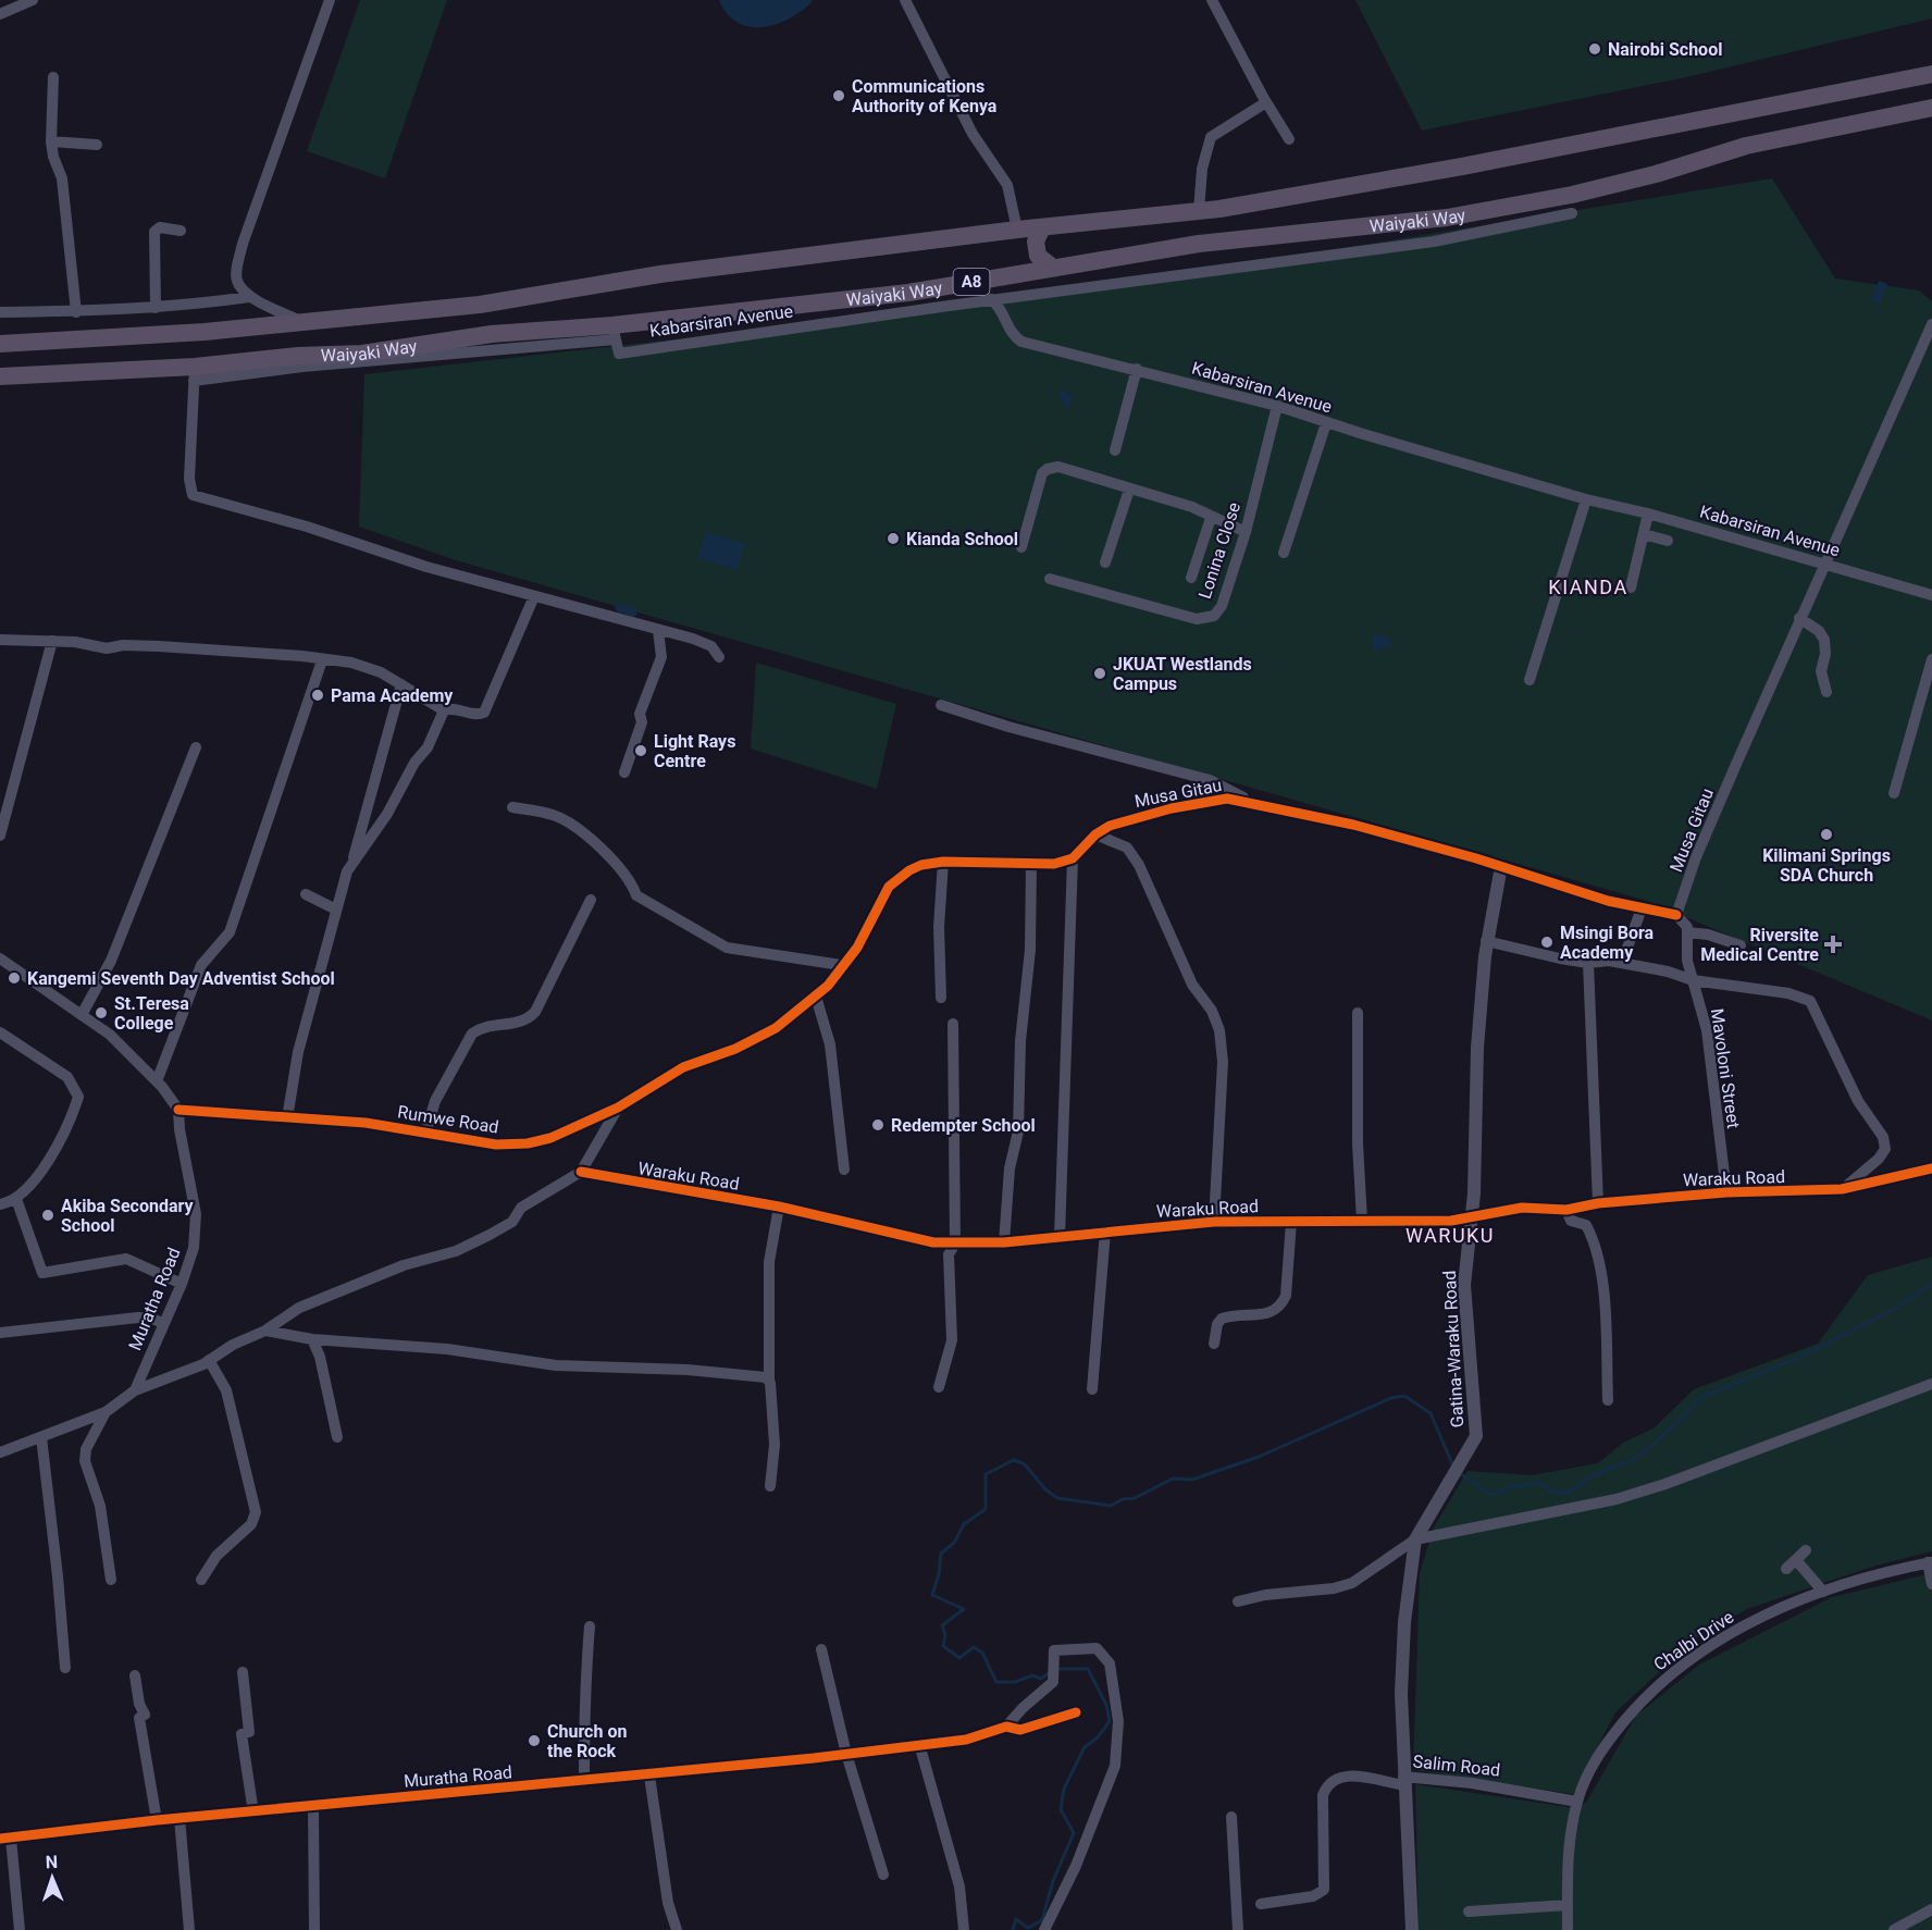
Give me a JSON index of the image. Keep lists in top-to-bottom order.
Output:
{
  "streets": {
    "highway": ["Waiyaki Way", "A8"],
    "street": [
      "Kabarsiran Avenue",
      "Lonina Close",
      "Musa Gitau",
      "Mavoloni Street",
      "Rumwe Road",
      "Waraku Road",
      "Muratha Road",
      "Gatina-Waraku Road",
      "Chalbi Drive",
      "Salim Road"
    ]
  },
  "crossings": [
    ["Waiyaki Way", "Kabarsiran Avenue"],
    ["Kabarsiran Avenue", "Lonina Close"],
    ["Kabarsiran Avenue", "Musa Gitau"],
    ["Musa Gitau", "Mavoloni Street"],
    ["Musa Gitau", "Gatina-Waraku Road"],
    ["Mavoloni Street", "Waraku Road"],
    ["Rumwe Road", "Muratha Road"],
    ["Waraku Road", "Gatina-Waraku Road"],
    ["Gatina-Waraku Road", "Salim Road"],
    ["Chalbi Drive", "Salim Road"]
  ],
  "districts": ["KIANDA", "WARUKU"],
  "places": {
    "other": [
      "Nairobi School",
      "Communications Authority of Kenya",
      "Kianda School",
      "JKUAT Westlands Campus",
      "Pama Academy",
      "Light Rays Centre",
      "Kilimani Springs SDA Church",
      "Msingi Bora Academy",
      "Kangemi Seventh Day Adventist School",
      "St.Teresa College",
      "Redempter School",
      "Akiba Secondary School",
      "Church on the Rock"
    ],
    "health": ["Riversite Medical Centre"]
  },
  "north": "top"
}
